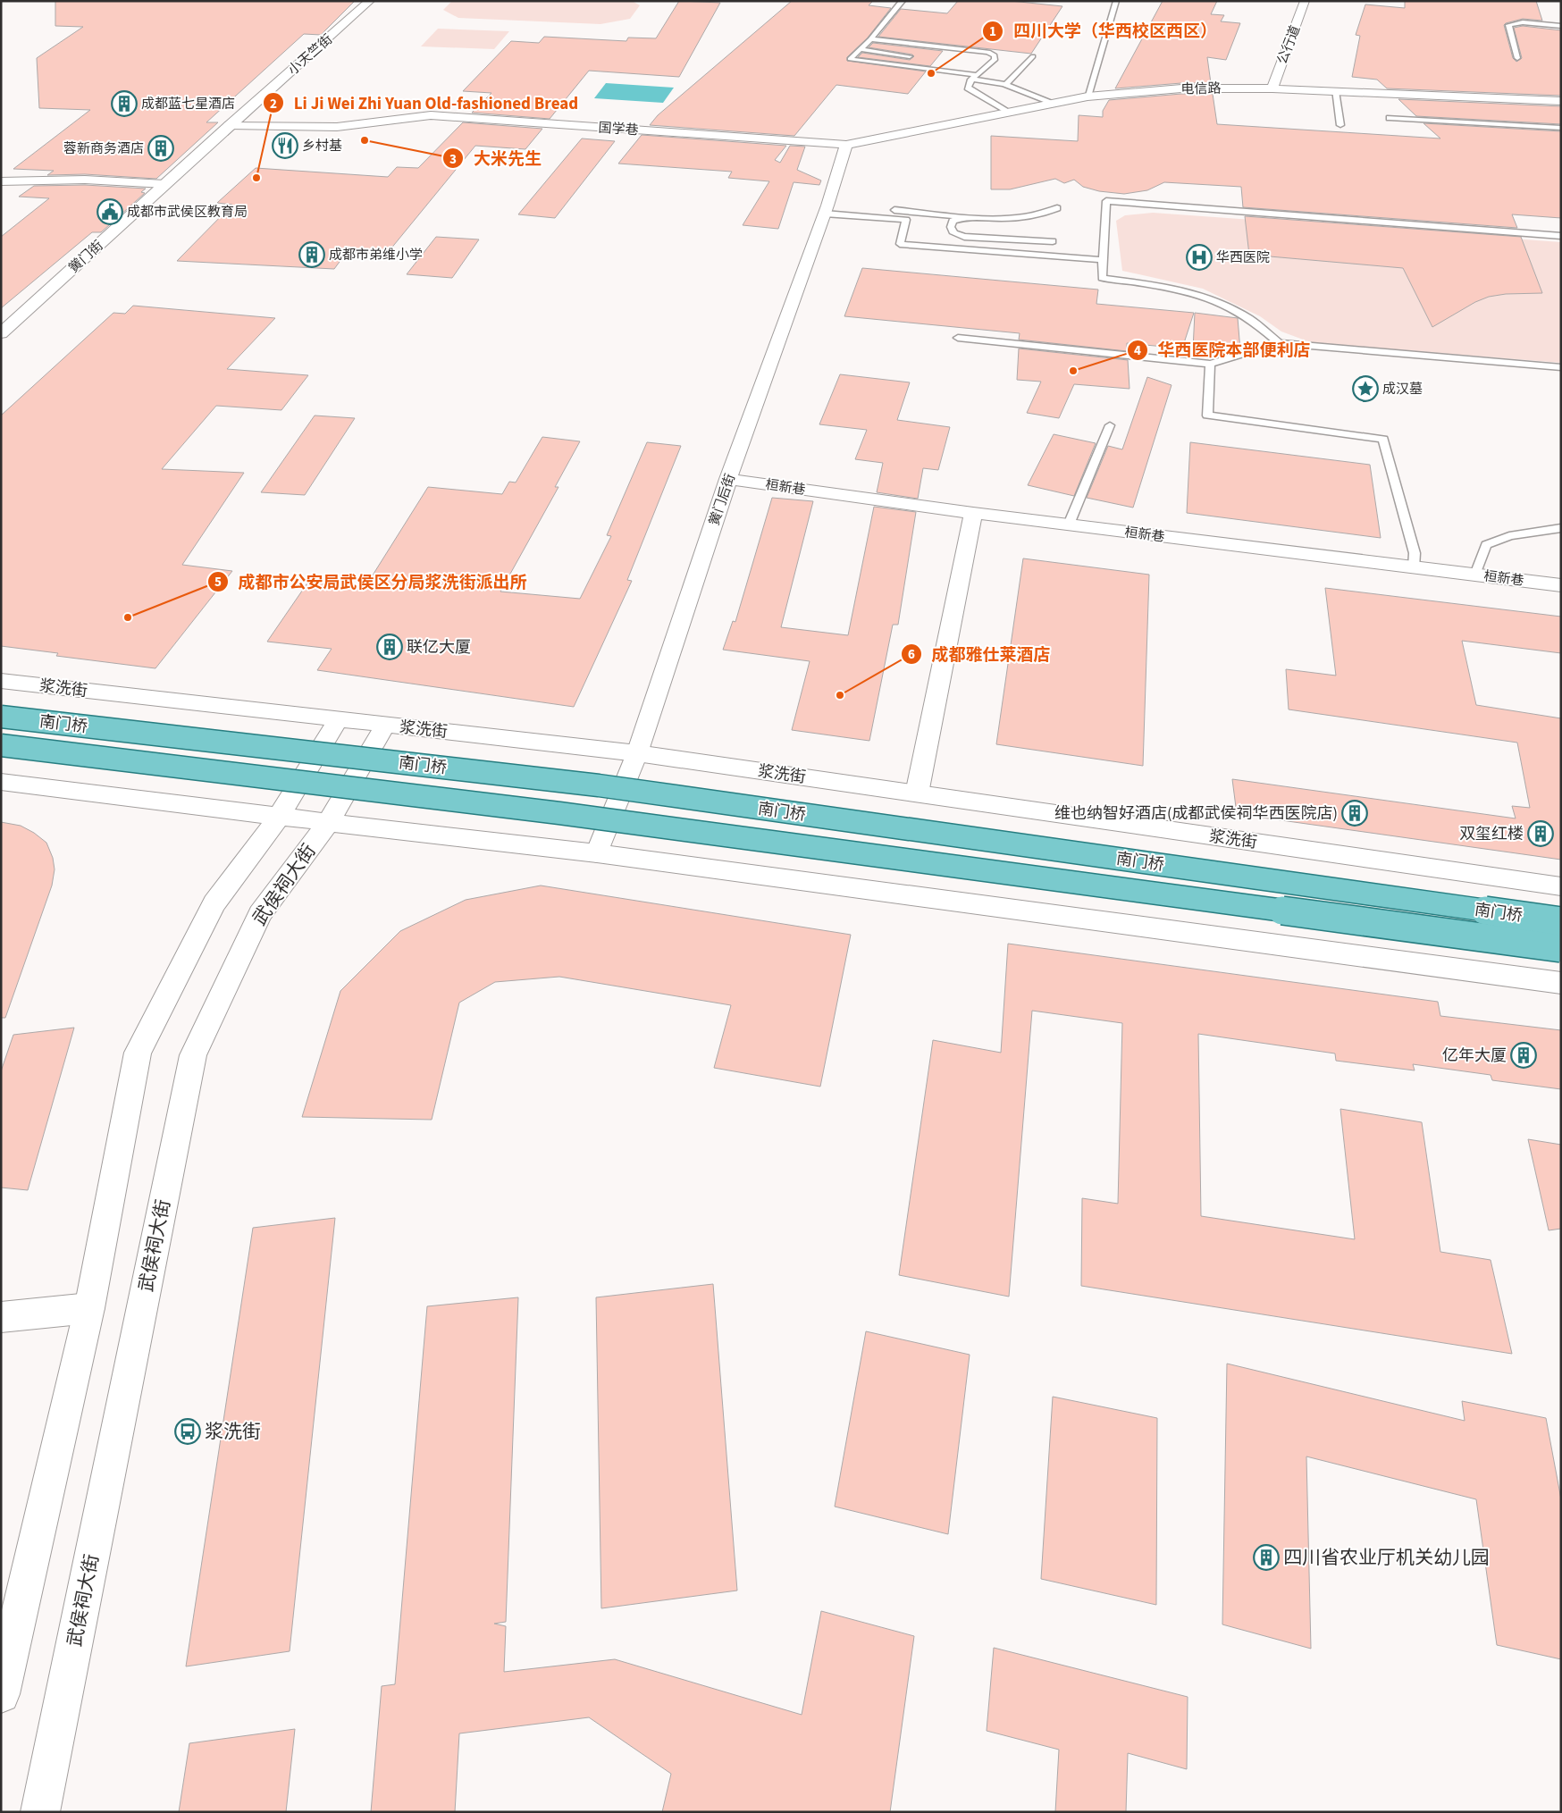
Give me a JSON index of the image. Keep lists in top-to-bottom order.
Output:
{
  "streets": {
    "main road": ["南门桥"],
    "street": [
      "公行道",
      "小天竺街",
      "电信路",
      "国学巷",
      "黉门街",
      "桓新巷",
      "黉门后街",
      "浆洗街",
      "武侯祠大街"
    ]
  },
  "crossings": [
    ["公行道", "电信路"],
    ["小天竺街", "国学巷"],
    ["小天竺街", "黉门街"],
    ["电信路", "国学巷"],
    ["电信路", "黉门后街"],
    ["国学巷", "黉门街"],
    ["国学巷", "黉门后街"],
    ["桓新巷", "黉门后街"],
    ["黉门后街", "浆洗街"],
    ["浆洗街", "武侯祠大街"]
  ],
  "places": {
    "other": [
      "四川大学（华西校区西区）",
      "大米先生",
      "Li Ji Wei Zhi Yuan Old-fashioned Bread",
      "华西医院本部便利店",
      "成都市公安局武侯区分局浆洗街派出所",
      "成都雅仕莱酒店"
    ],
    "building": [
      "成都蓝七星酒店",
      "蓉新商务酒店",
      "成都市弟维小学",
      "联亿大厦",
      "维也纳智好酒店(成都武侯祠华西医院店)",
      "双玺红楼",
      "亿年大厦",
      "四川省农业厅机关幼儿园"
    ],
    "restaurant": ["乡村基"],
    "public building": ["成都市武侯区教育局"],
    "hospital": ["华西医院"],
    "place": ["成汉墓"],
    "bus stop": ["浆洗街"]
  }
}
